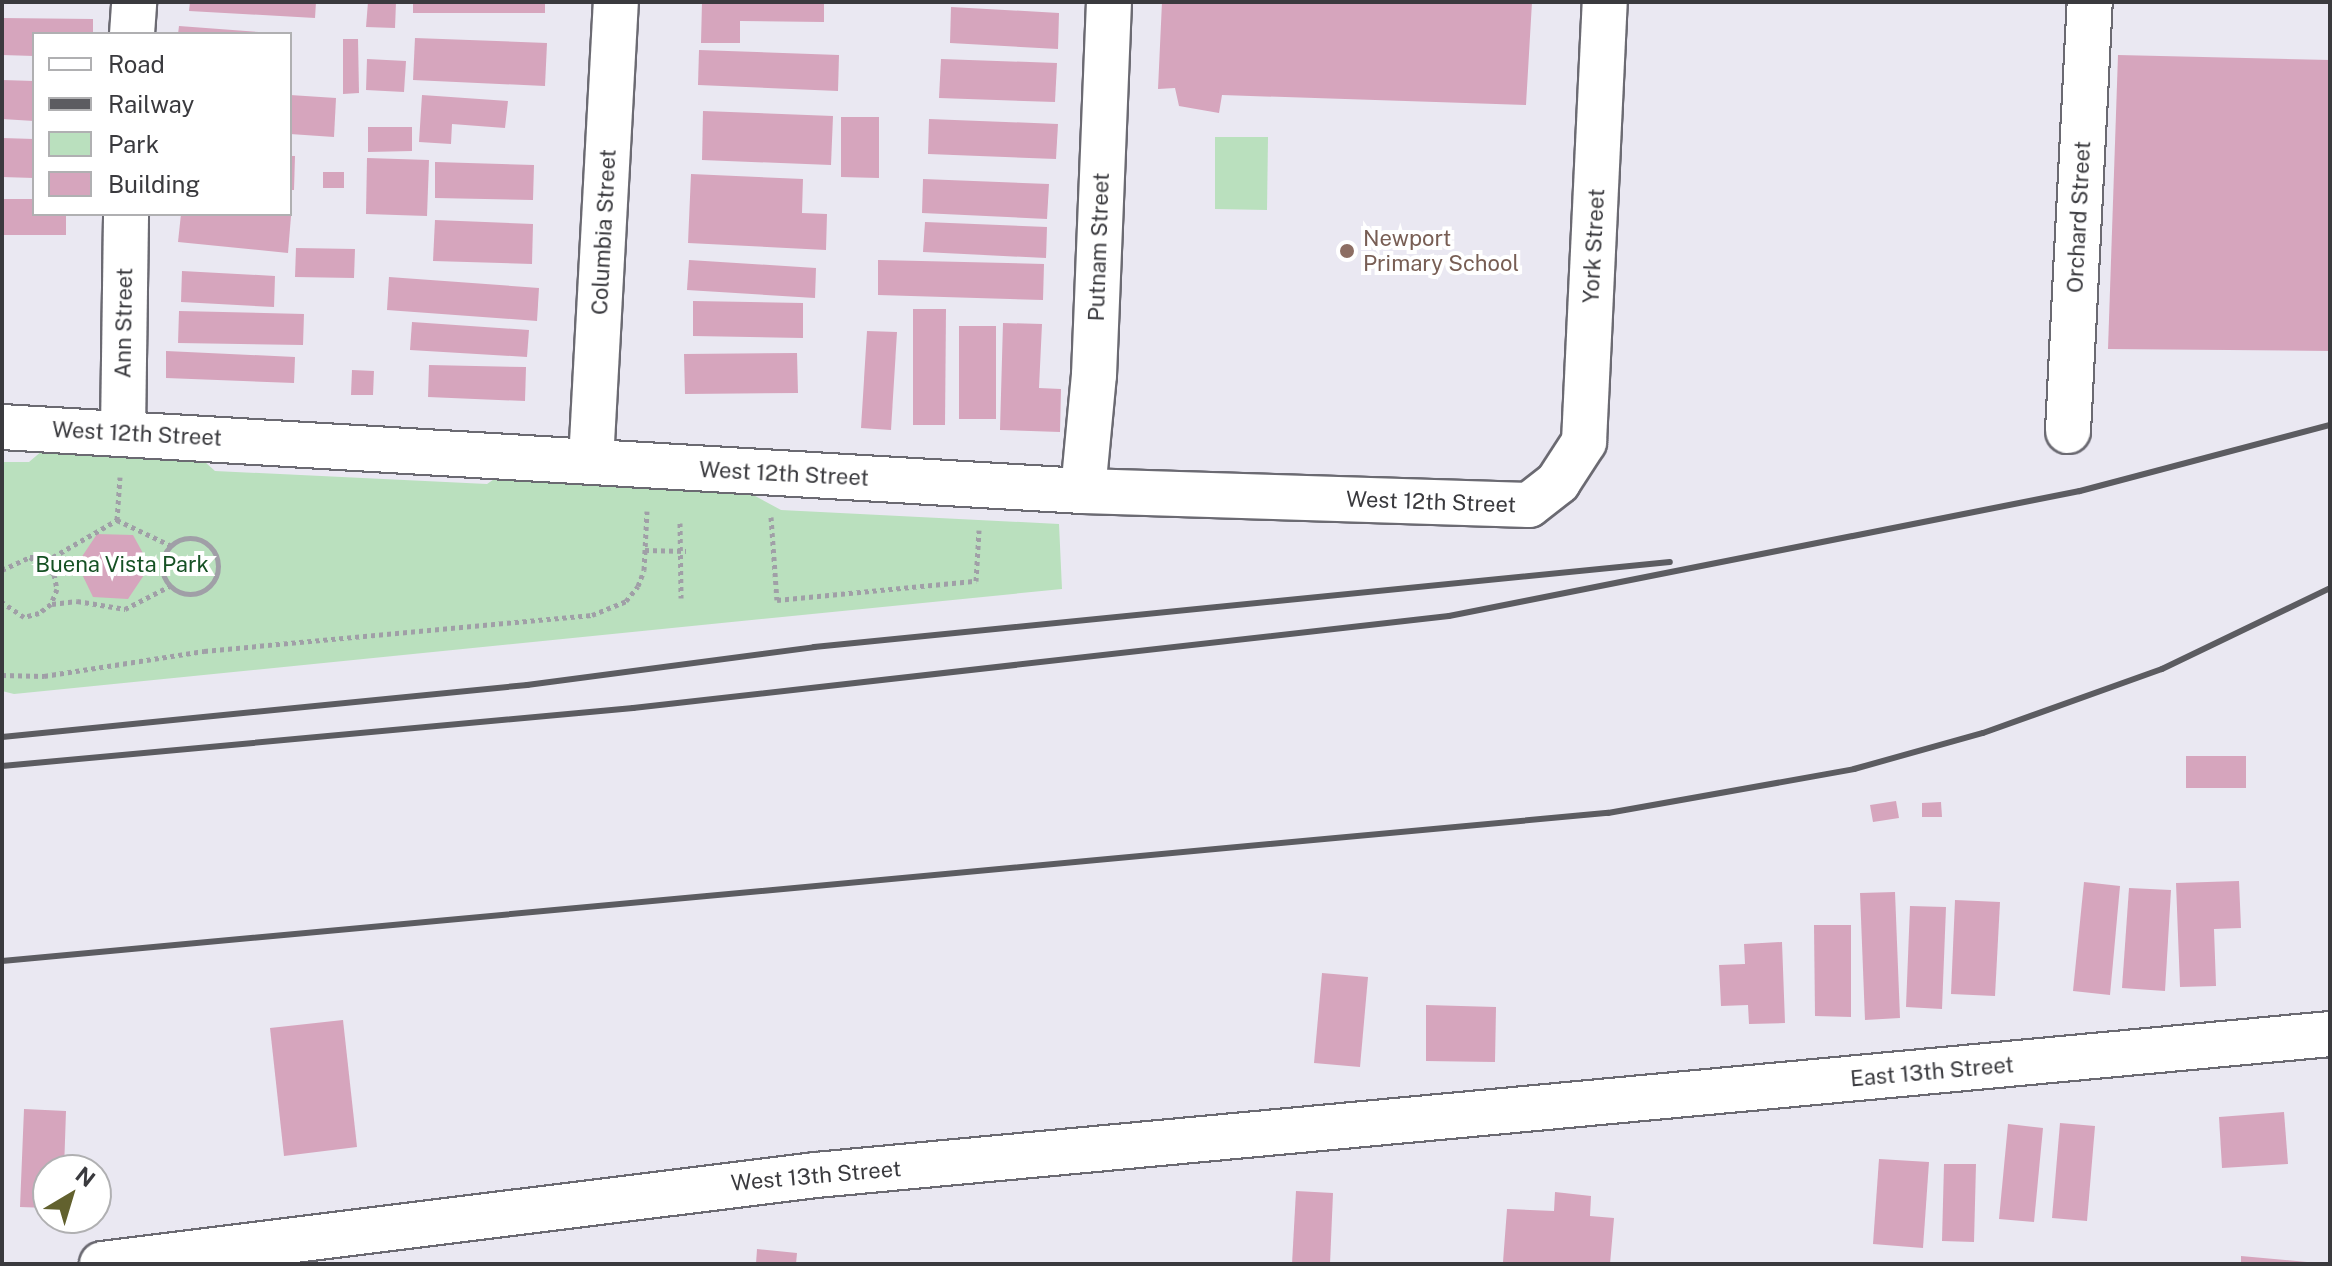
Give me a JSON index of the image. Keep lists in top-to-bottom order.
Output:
{
  "streets": {
    "street": [
      "Orchard Street",
      "Columbia Street",
      "York Street",
      "Putnam Street",
      "Ann Street",
      "West 12th Street",
      "East 13th Street",
      "West 13th Street"
    ]
  },
  "crossings": [
    ["Columbia Street", "West 12th Street"],
    ["York Street", "West 12th Street"],
    ["Putnam Street", "West 12th Street"],
    ["Ann Street", "West 12th Street"],
    ["East 13th Street", "West 13th Street"]
  ],
  "parks": ["Buena Vista Park"],
  "places": ["Newport Primary School"],
  "legend": [
    "Road",
    "Railway",
    "Park",
    "Building"
  ],
  "north": "top right"
}
